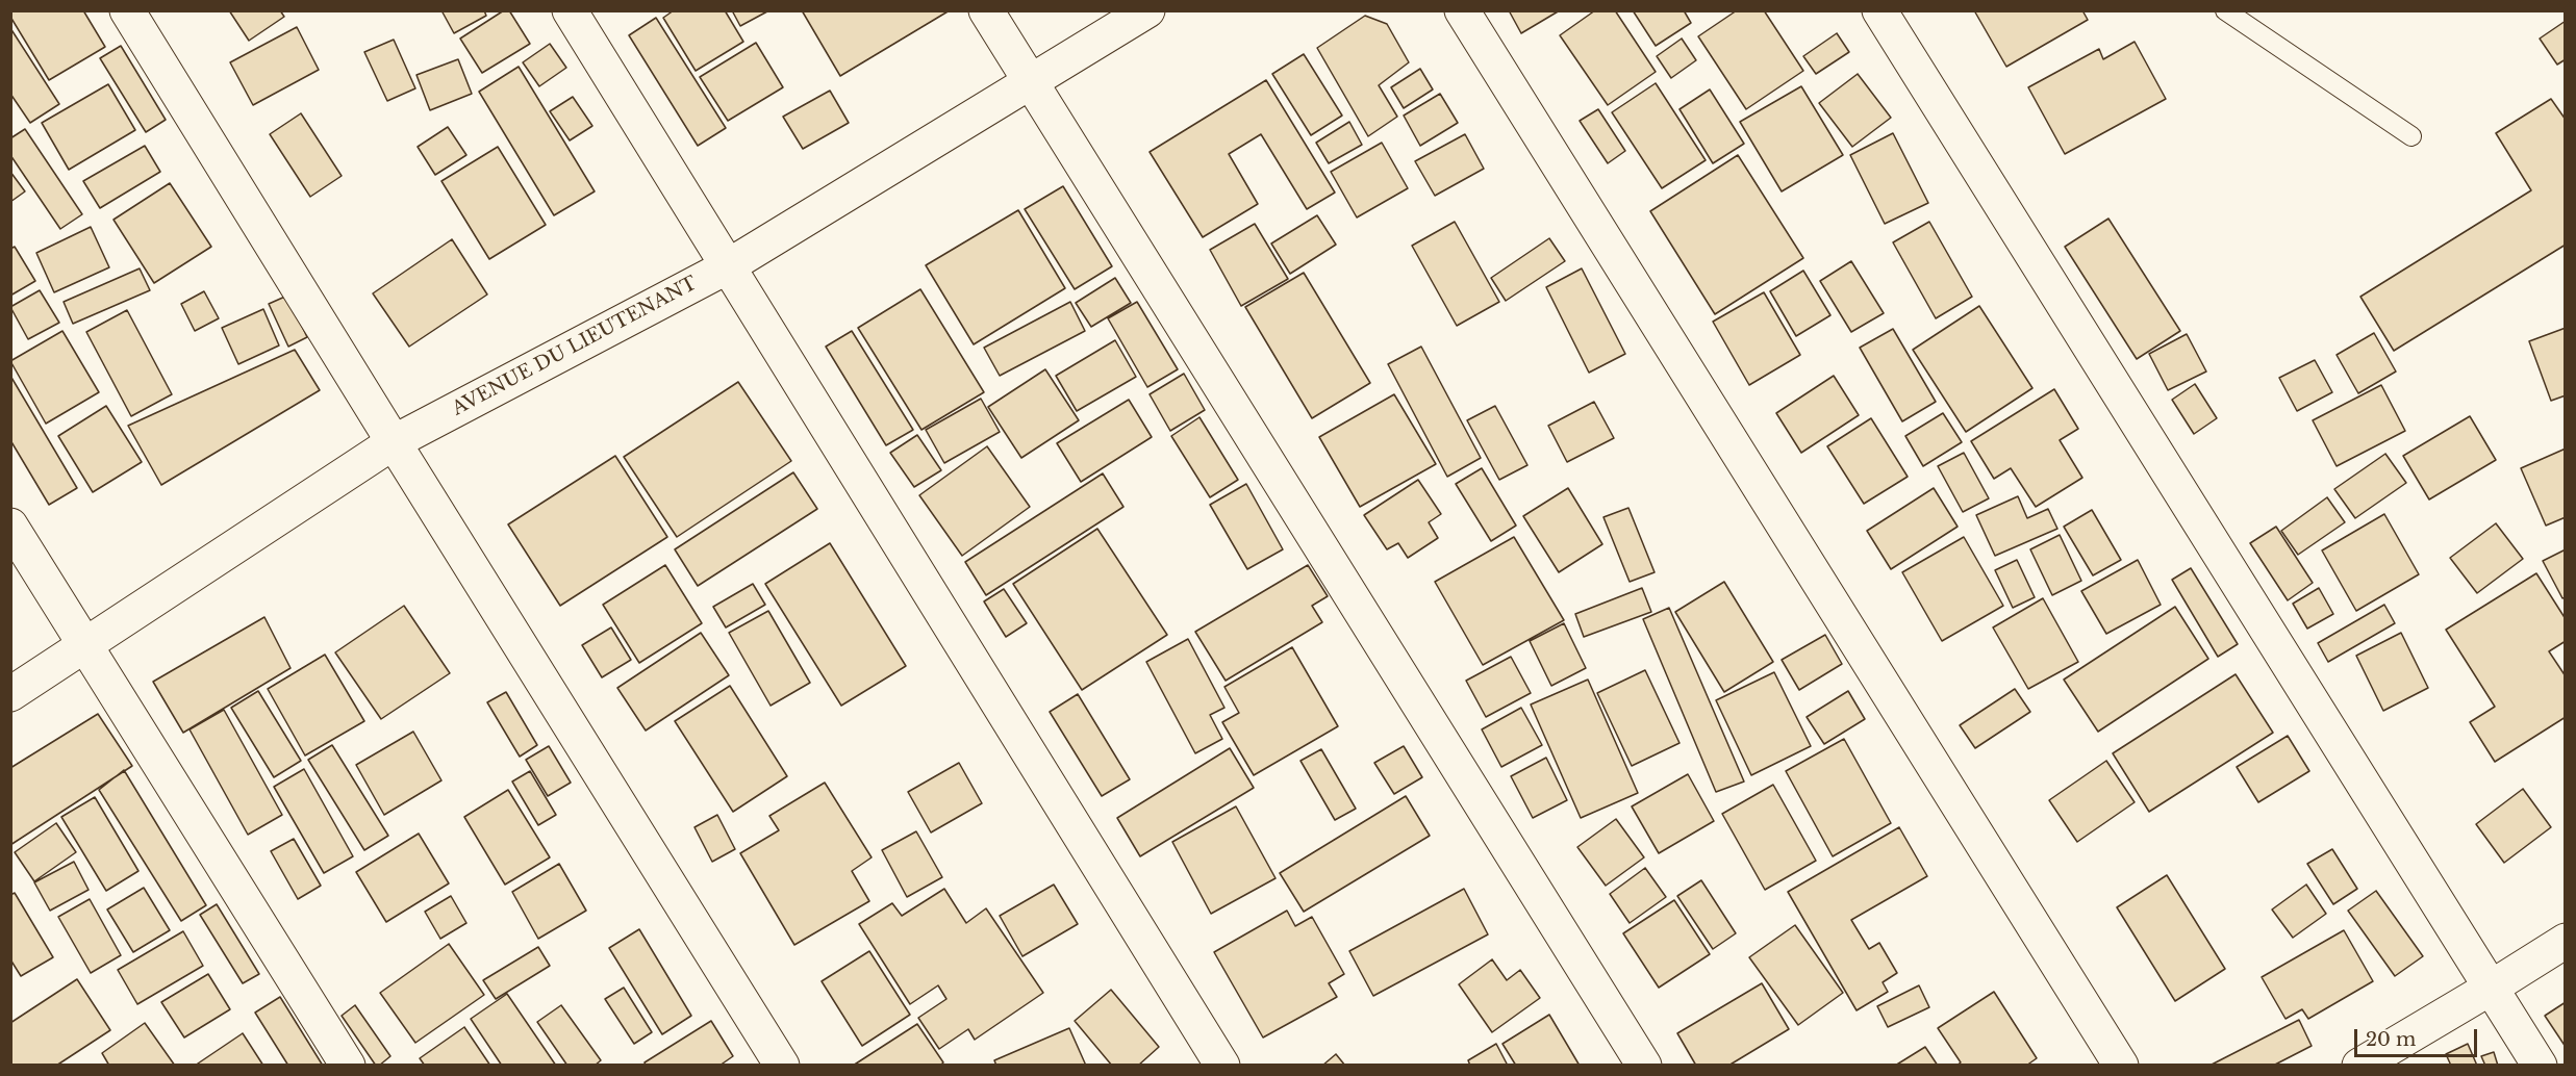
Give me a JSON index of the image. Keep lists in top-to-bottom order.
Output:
{
  "streets": {
    "street": ["AVENUE DU LIEUTENANT"]
  },
  "scale_bar": "20 m"
}
